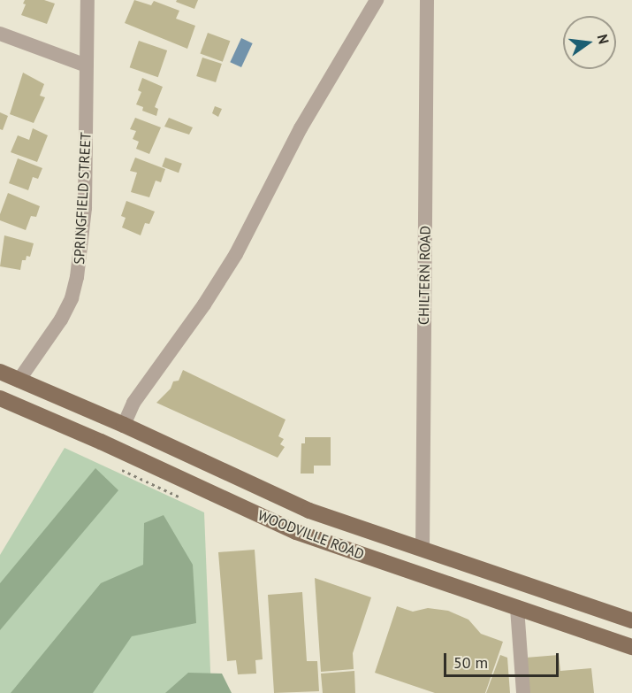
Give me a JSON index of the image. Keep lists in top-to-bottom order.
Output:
{
  "streets": {
    "main road": ["WOODVILLE ROAD"],
    "street": ["SPRINGFIELD STREET", "CHILTERN ROAD"]
  },
  "crossings": [
    ["SPRINGFIELD STREET", "WOODVILLE ROAD"],
    ["CHILTERN ROAD", "WOODVILLE ROAD"]
  ],
  "scale_bar": "50 m",
  "north": "right"
}
